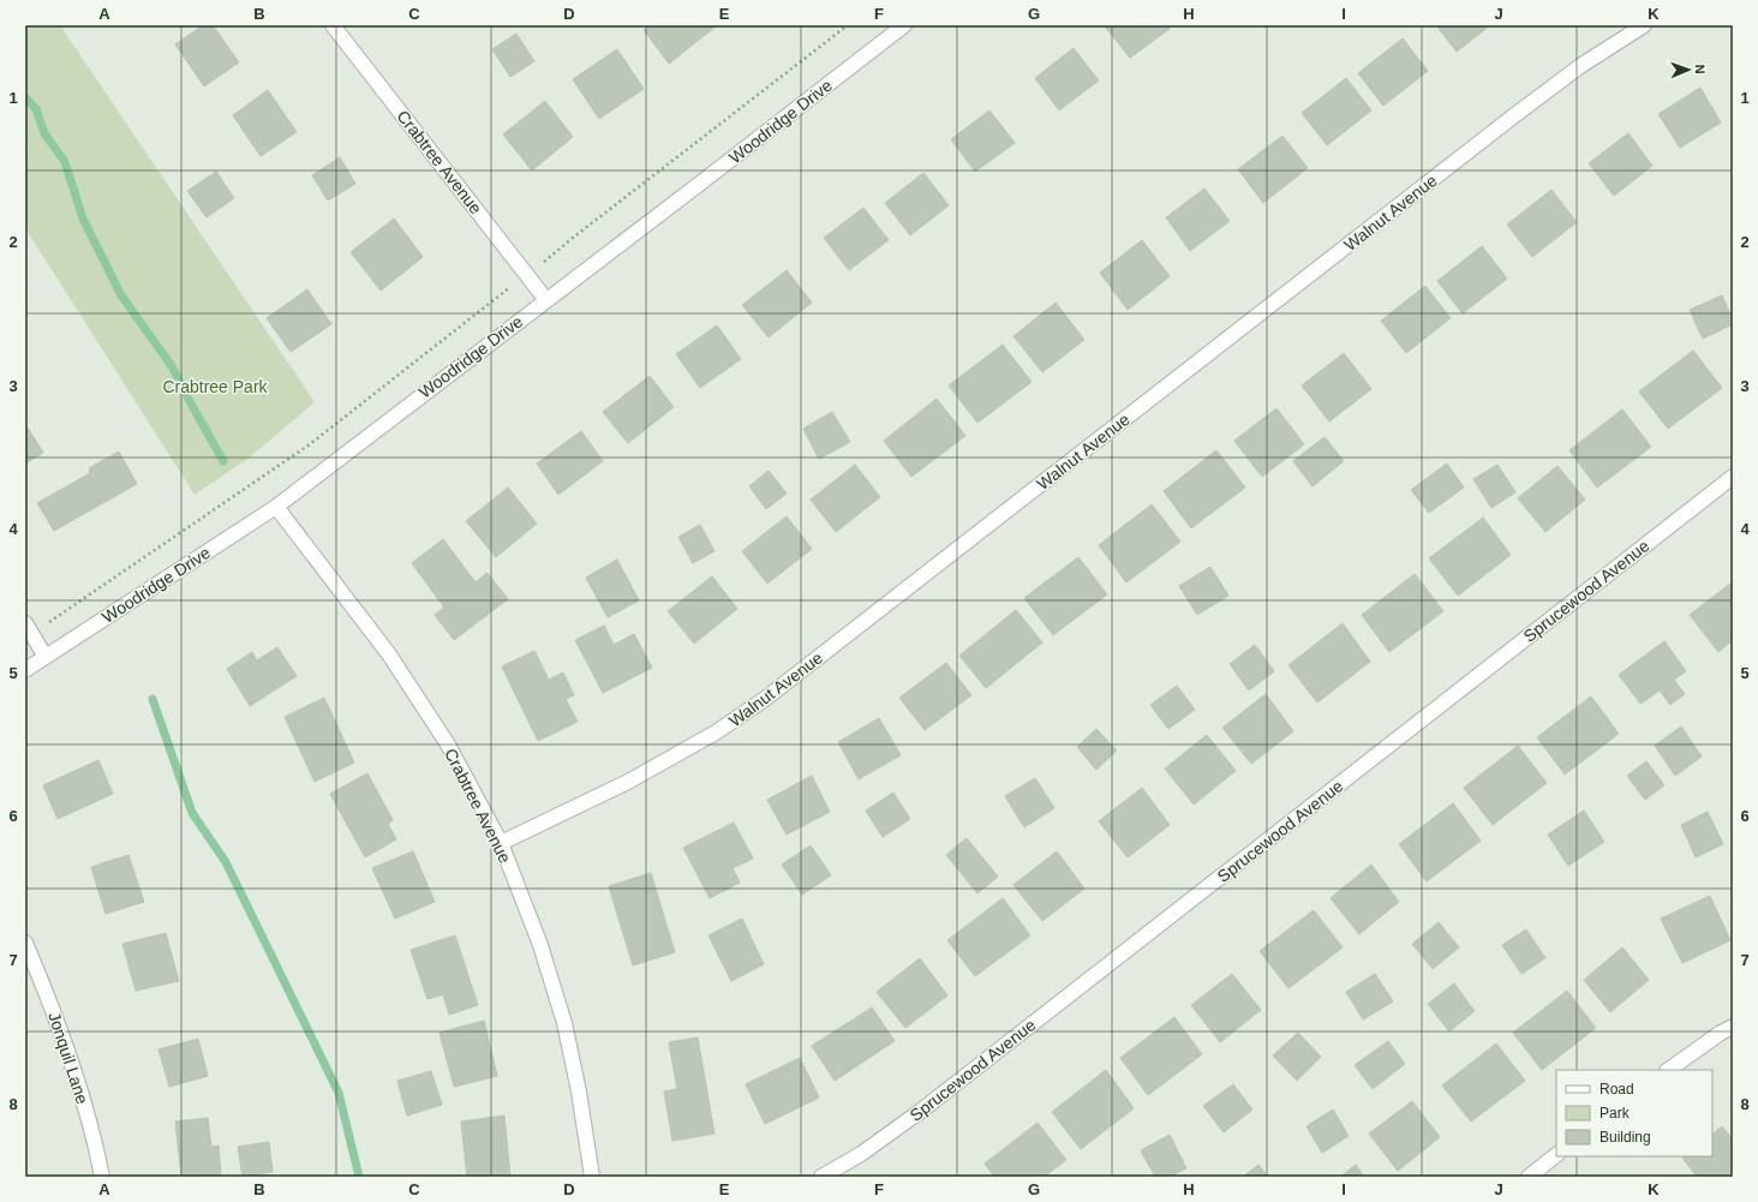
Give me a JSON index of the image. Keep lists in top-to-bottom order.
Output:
{
  "streets": {
    "street": [
      "Woodridge Drive",
      "Crabtree Avenue",
      "Walnut Avenue",
      "Sprucewood Avenue",
      "Jonquil Lane"
    ]
  },
  "crossings": [
    ["Woodridge Drive", "Crabtree Avenue"],
    ["Crabtree Avenue", "Walnut Avenue"]
  ],
  "parks": ["Crabtree Park"],
  "legend": ["Road", "Park", "Building"],
  "north": "right",
  "grid": {
    "columns": [
      "A",
      "B",
      "C",
      "D",
      "E",
      "F",
      "G",
      "H",
      "I",
      "J",
      "K"
    ],
    "rows": [
      "1",
      "2",
      "3",
      "4",
      "5",
      "6",
      "7",
      "8"
    ]
  }
}
